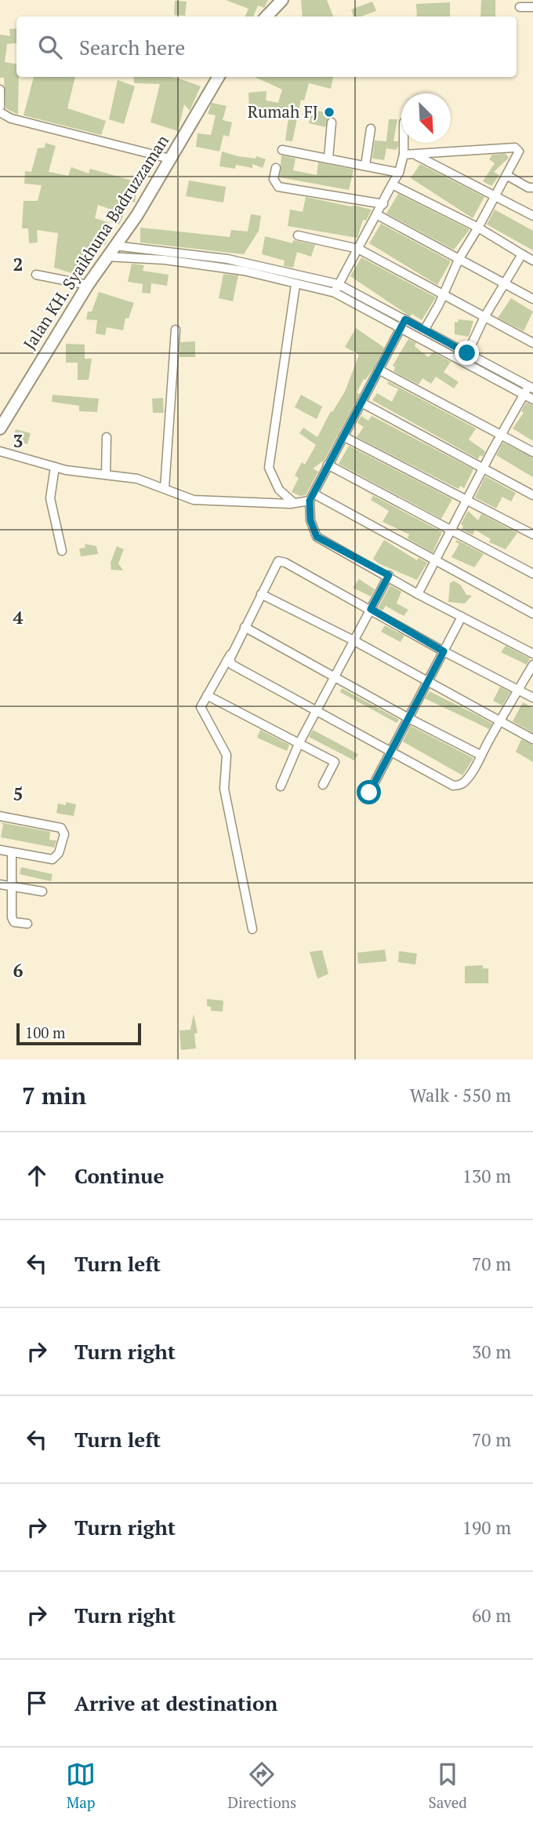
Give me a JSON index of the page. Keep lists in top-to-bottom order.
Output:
{
  "streets": {
    "main road": ["Jalan KH. Syaikhuna Badruzzaman"]
  },
  "places": ["Rumah FJ"],
  "scale_bar": "100 m",
  "north": "bottom right",
  "page": {
    "search": "Search here",
    "scale": "100 m",
    "heading": ["7 min", "Walk · 550 m"],
    "list": [
      ["Continue", "130 m"],
      ["Turn left", "70 m"],
      ["Turn right", "30 m"],
      ["Turn left", "70 m"],
      ["Turn right", "190 m"],
      ["Turn right", "60 m"],
      "Arrive at destination"
    ],
    "nav": ["Map", "Directions", "Saved"]
  },
  "grid": {
    "rows": [
      "2",
      "3",
      "4",
      "5",
      "6"
    ]
  }
}
